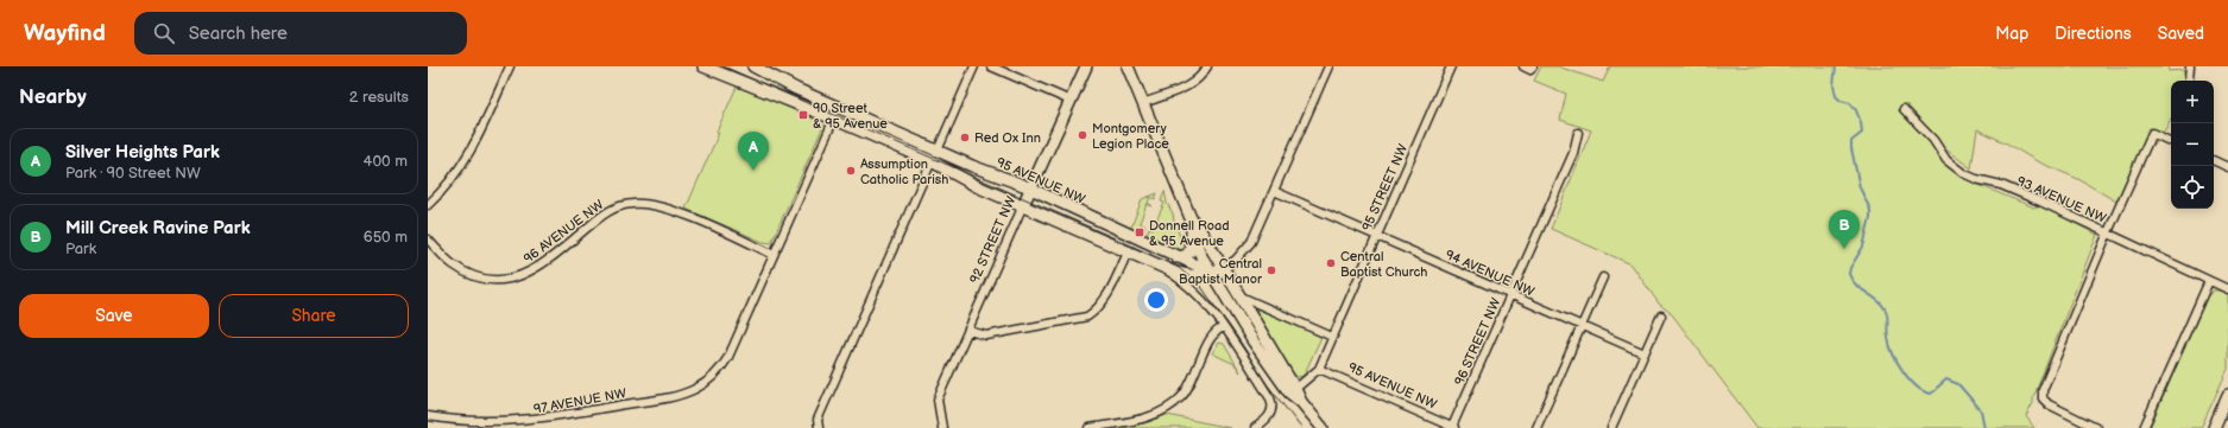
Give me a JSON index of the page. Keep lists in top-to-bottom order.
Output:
{
  "streets": {
    "street": [
      "95 AVENUE NW",
      "95 STREET NW",
      "93 AVENUE NW",
      "96 AVENUE NW",
      "92 STREET NW",
      "94 AVENUE NW",
      "96 STREET NW",
      "97 AVENUE NW"
    ]
  },
  "crossings": [
    ["95 AVENUE NW", "95 STREET NW"],
    ["95 AVENUE NW", "92 STREET NW"],
    ["95 AVENUE NW", "96 STREET NW"],
    ["95 STREET NW", "94 AVENUE NW"],
    ["96 AVENUE NW", "97 AVENUE NW"],
    ["94 AVENUE NW", "96 STREET NW"]
  ],
  "places": {
    "transit": ["90 Street & 95 Avenue", "Donnell Road & 95 Avenue"],
    "other": [
      "Montgomery Legion Place",
      "Red Ox Inn",
      "Assumption Catholic Parish",
      "Central Baptist Church",
      "Central Baptist Manor"
    ]
  },
  "page": {
    "header": "Wayfind",
    "search": "Search here",
    "nav": ["Map", "Directions", "Saved"],
    "heading": ["Nearby", "2 results"],
    "map_buttons": ["+", "−"],
    "list": [
      {
        "mark": "A",
        "name": "Silver Heights Park",
        "note": "Park · 90 Street NW",
        "value": "400 m"
      },
      {
        "mark": "B",
        "name": "Mill Creek Ravine Park",
        "note": "Park",
        "value": "650 m"
      }
    ],
    "pins": ["A", "B"],
    "buttons": ["Save", "Share"]
  }
}
